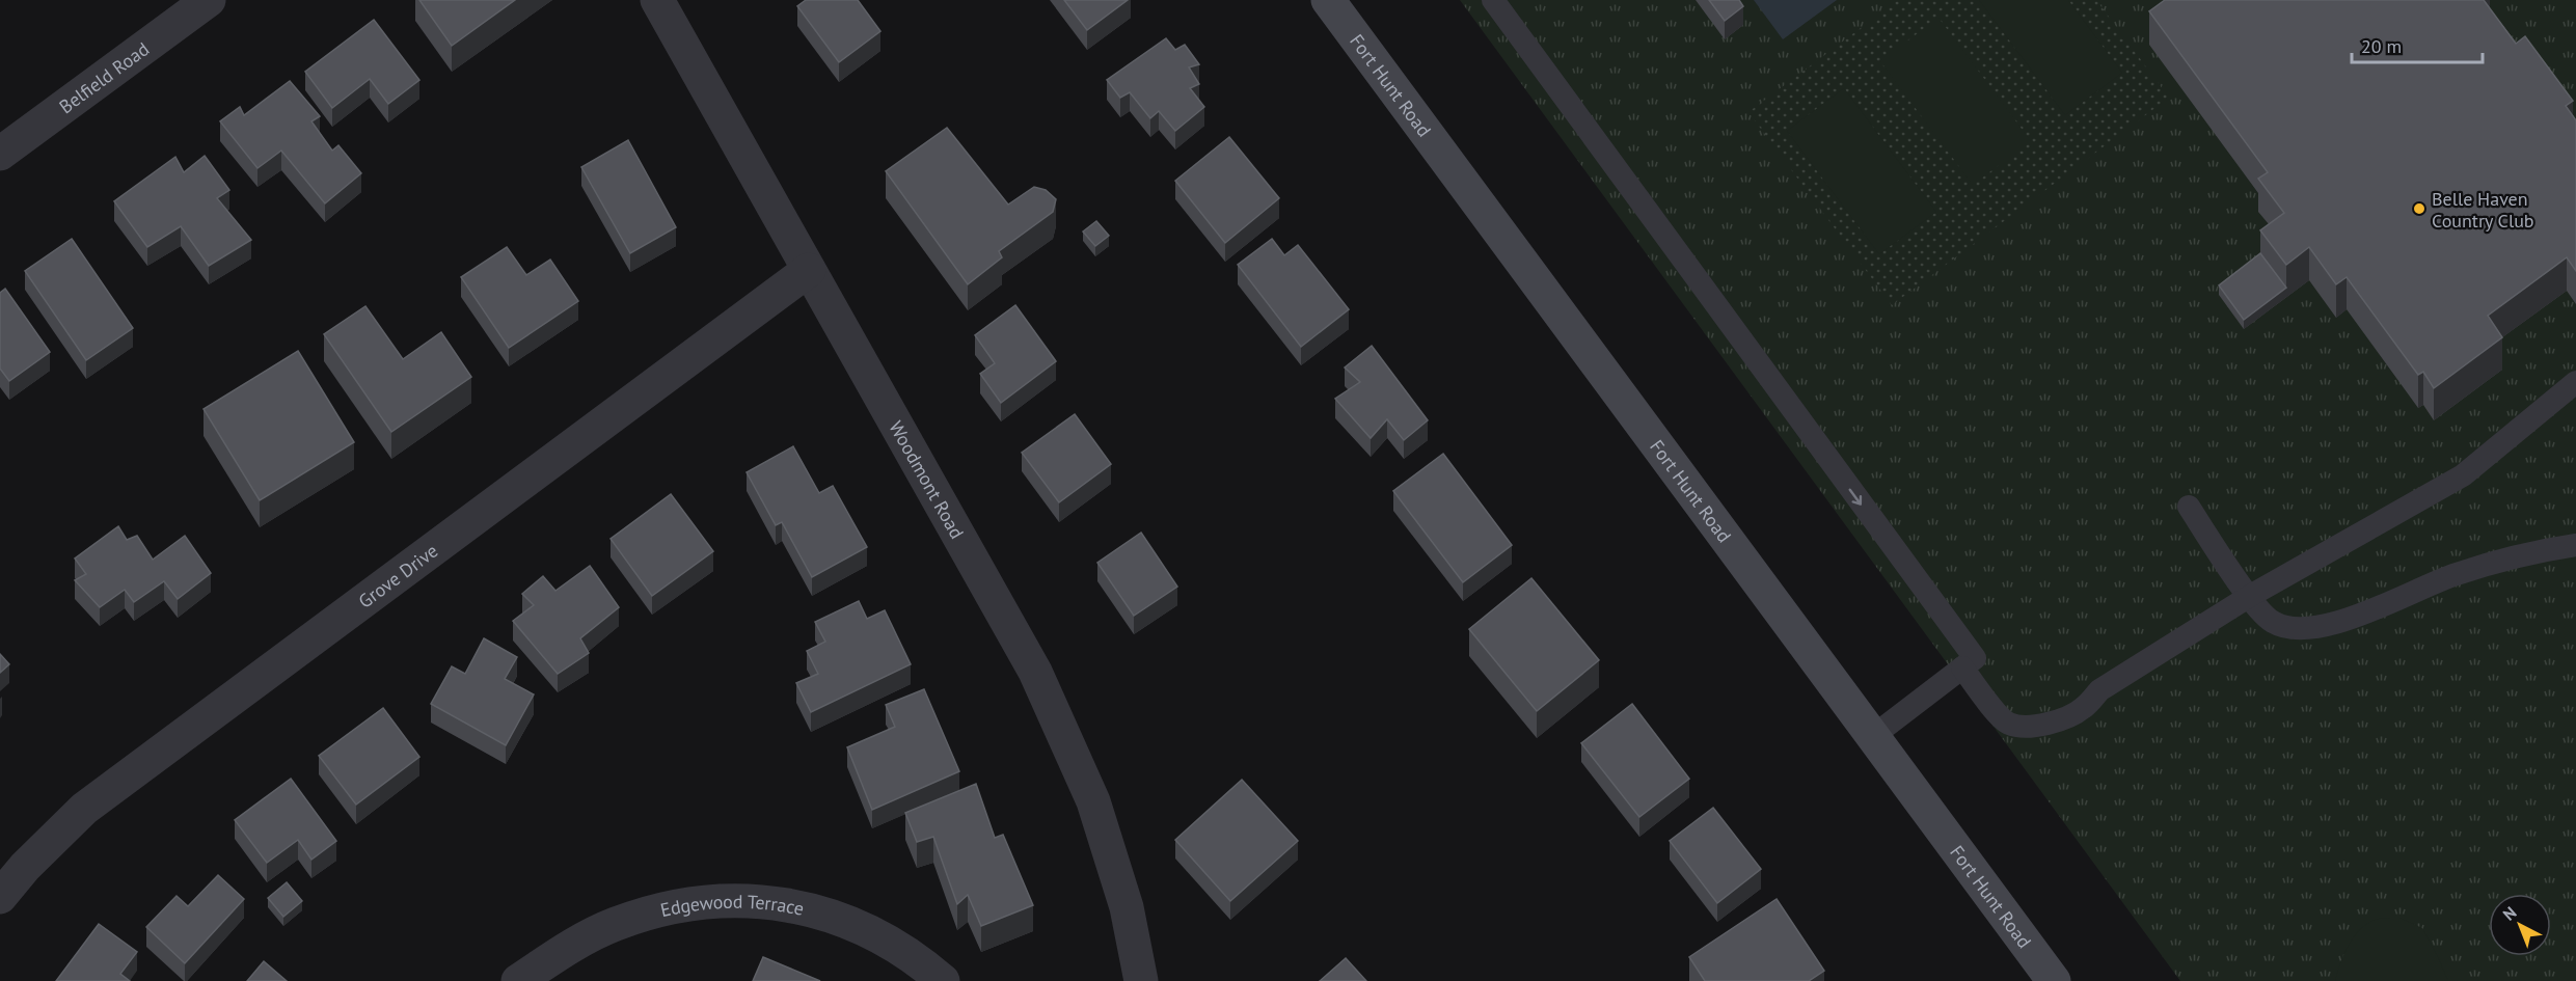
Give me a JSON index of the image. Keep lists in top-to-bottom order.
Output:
{
  "streets": {
    "main road": ["Fort Hunt Road"],
    "street": [
      "Belfield Road",
      "Woodmont Road",
      "Grove Drive",
      "Edgewood Terrace"
    ]
  },
  "crossings": [
    ["Woodmont Road", "Grove Drive"]
  ],
  "places": ["Belle Haven Country Club"],
  "scale_bar": "20 m",
  "north": "top left"
}
